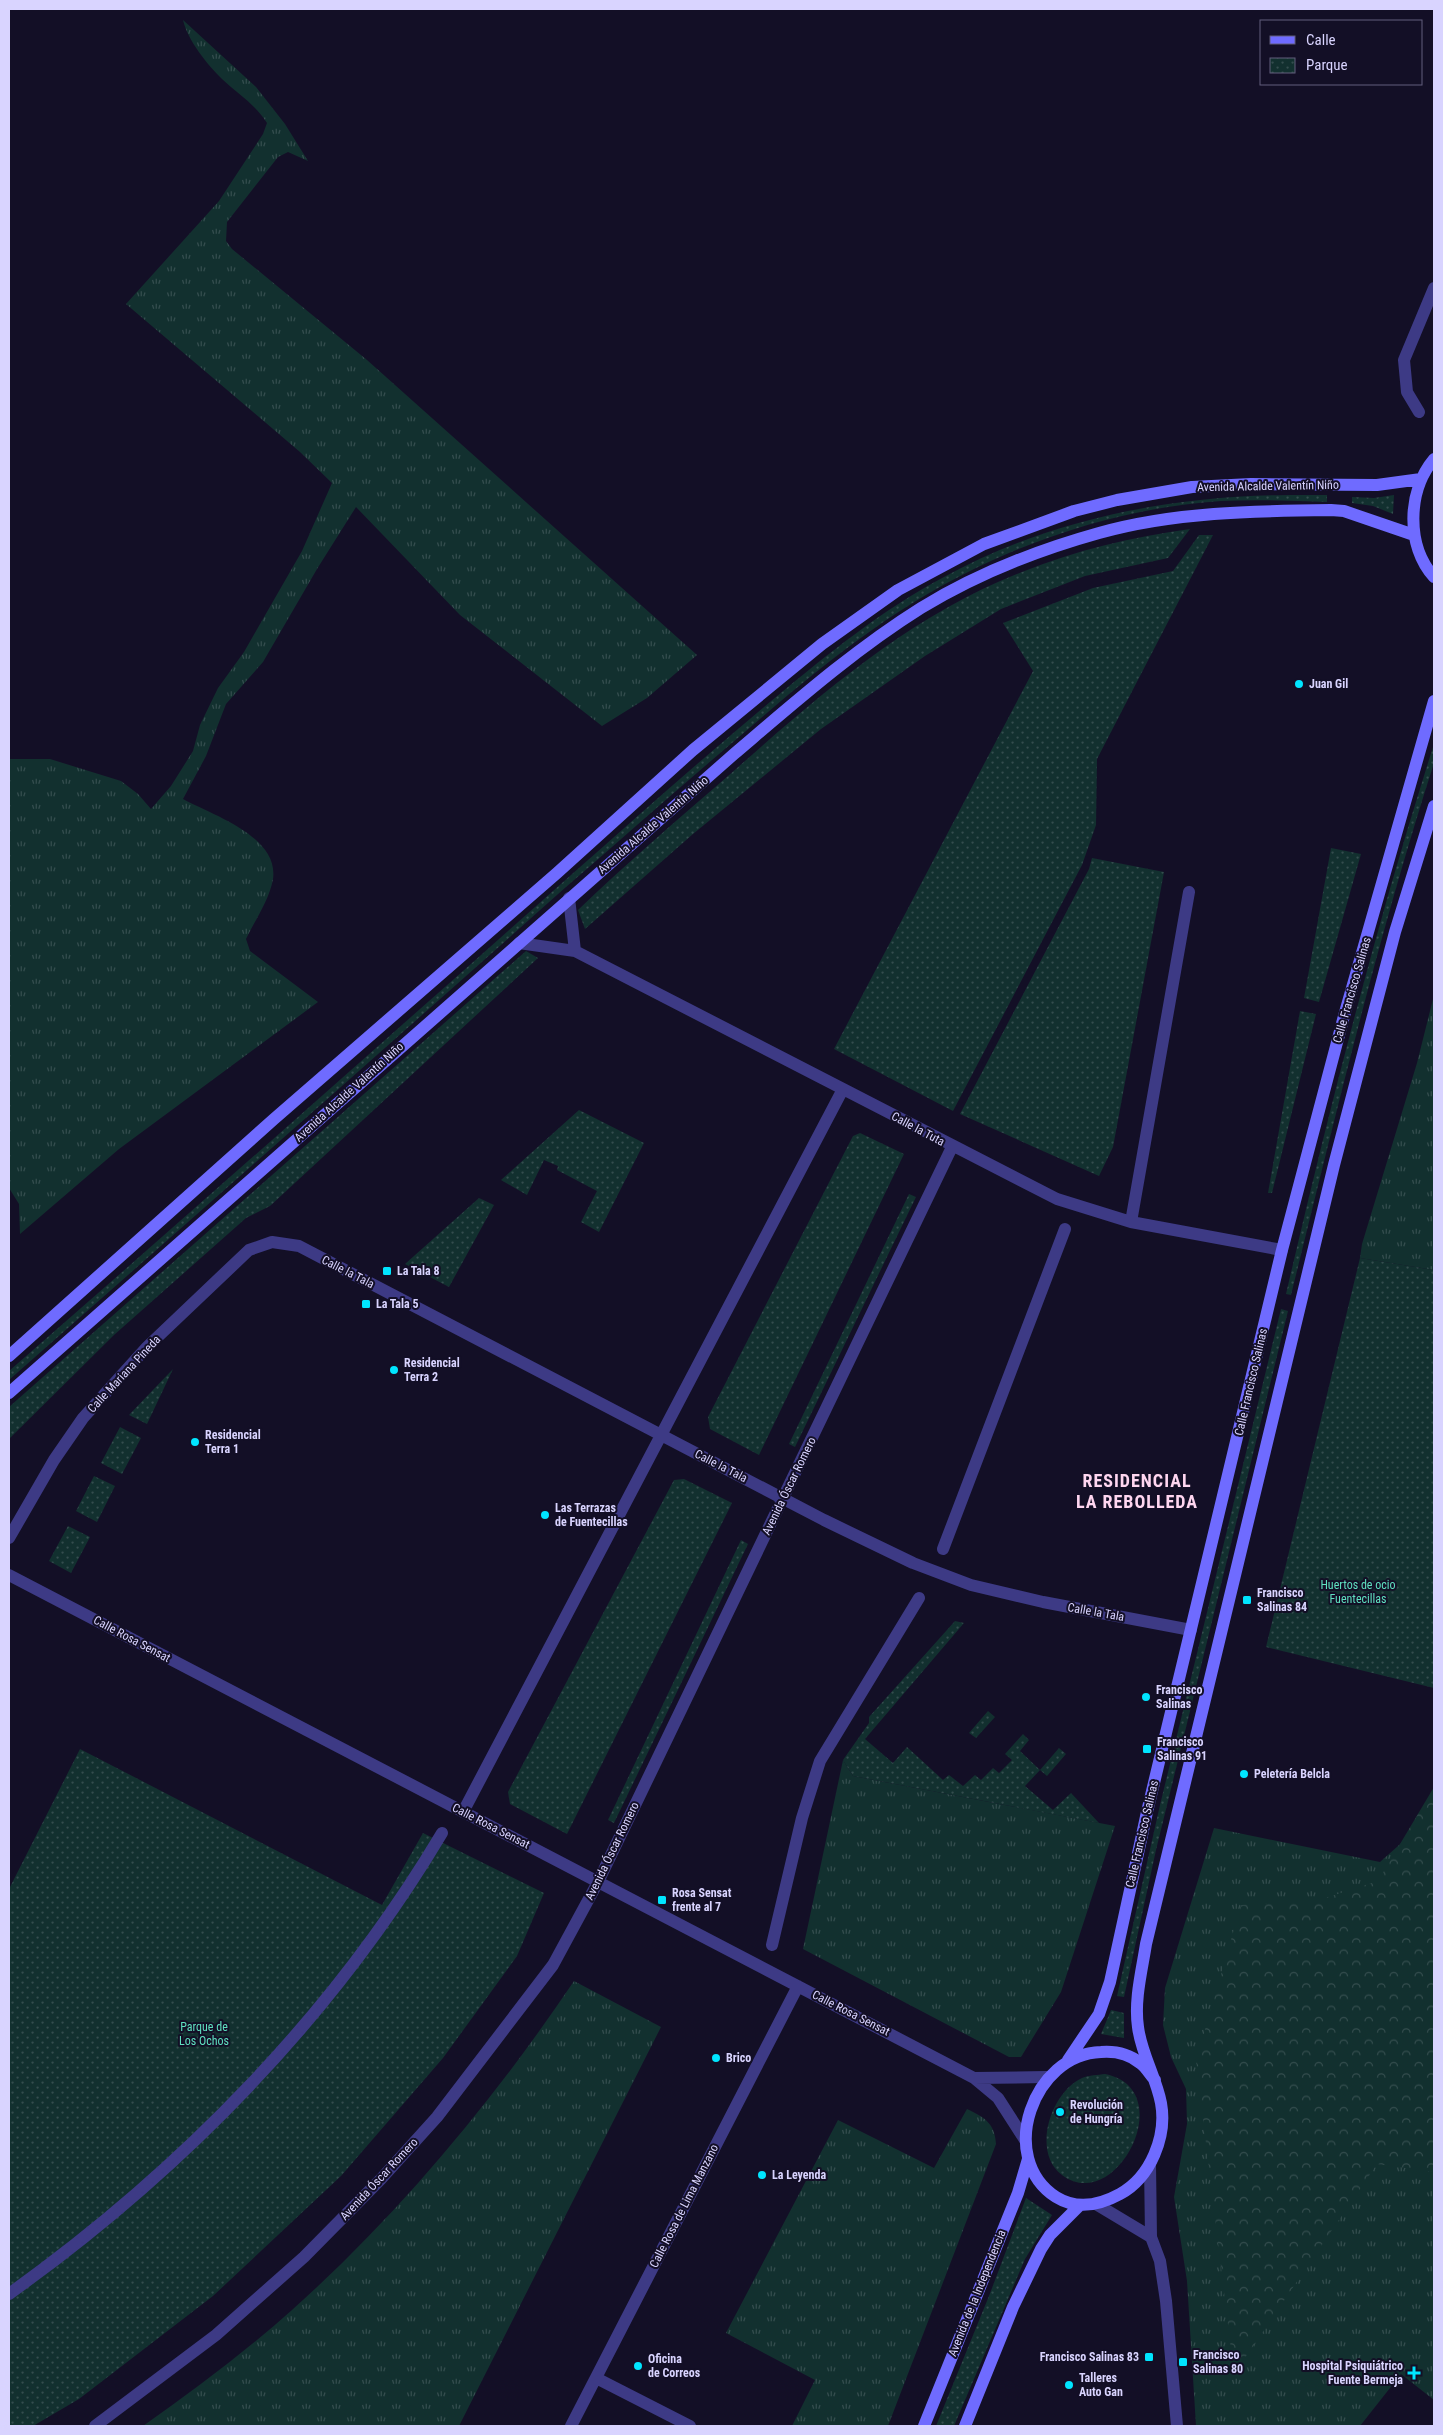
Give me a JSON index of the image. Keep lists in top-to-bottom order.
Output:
{
  "streets": {
    "main road": ["Avenida Alcalde Valentín Niño", "Calle Francisco Salinas", "Avenida de la Independencia"],
    "street": [
      "Calle la Tuta",
      "Calle la Tala",
      "Calle Mariana Pineda",
      "Avenida Óscar Romero",
      "Calle Rosa Sensat",
      "Calle Rosa de Lima Manzano"
    ]
  },
  "crossings": [
    ["Avenida Alcalde Valentín Niño", "Calle la Tuta"],
    ["Calle Francisco Salinas", "Calle la Tuta"],
    ["Calle Francisco Salinas", "Calle la Tala"],
    ["Calle Francisco Salinas", "Calle Rosa Sensat"],
    ["Calle Francisco Salinas", "Avenida de la Independencia"],
    ["Calle la Tuta", "Avenida Óscar Romero"],
    ["Calle la Tala", "Calle Mariana Pineda"],
    ["Calle la Tala", "Avenida Óscar Romero"],
    ["Avenida Óscar Romero", "Calle Rosa Sensat"],
    ["Calle Rosa Sensat", "Calle Rosa de Lima Manzano"],
    ["Calle Rosa Sensat", "Avenida de la Independencia"]
  ],
  "districts": ["RESIDENCIAL LA REBOLLEDA"],
  "parks": ["Huertos de ocio Fuentecillas", "Parque de Los Ochos"],
  "places": {
    "other": [
      "Juan Gil",
      "Residencial Terra 2",
      "Residencial Terra 1",
      "Las Terrazas de Fuentecillas",
      "Francisco Salinas",
      "Peletería Belcla",
      "Brico",
      "Revolución de Hungría",
      "La Leyenda",
      "Oficina de Correos",
      "Talleres Auto Gan"
    ],
    "transit": [
      "La Tala 8",
      "La Tala 5",
      "Francisco Salinas 84",
      "Francisco Salinas 91",
      "Rosa Sensat frente al 7",
      "Francisco Salinas 83",
      "Francisco Salinas 80"
    ],
    "health": ["Hospital Psiquiátrico Fuente Bermeja"]
  },
  "legend": ["Calle", "Parque"]
}
